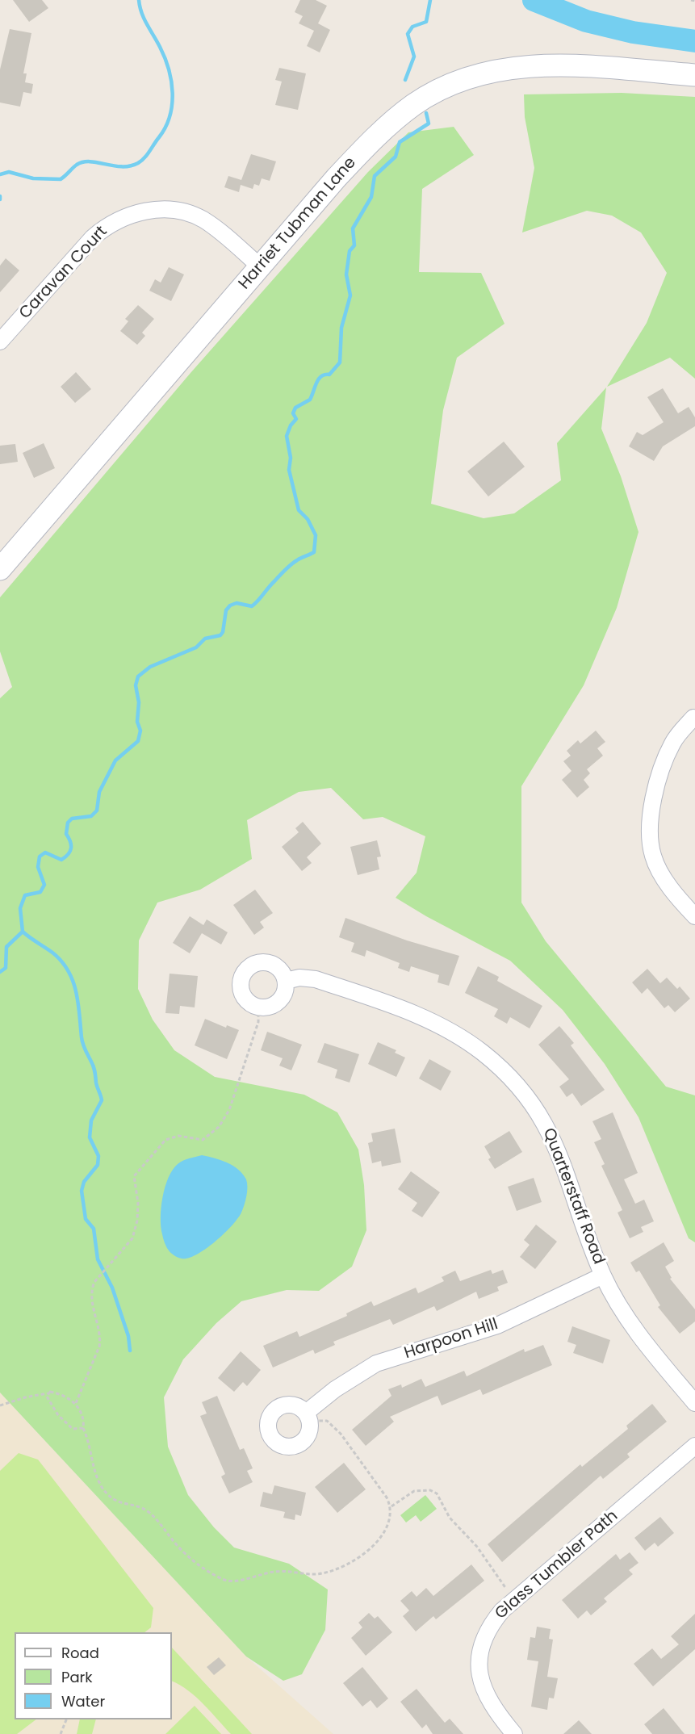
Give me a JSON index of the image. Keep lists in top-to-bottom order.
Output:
{
  "streets": {
    "street": [
      "Harriet Tubman Lane",
      "Caravan Court",
      "Quarterstaff Road",
      "Harpoon Hill",
      "Glass Tumbler Path"
    ]
  },
  "crossings": [
    ["Harriet Tubman Lane", "Caravan Court"],
    ["Quarterstaff Road", "Harpoon Hill"]
  ],
  "legend": ["Road", "Park", "Water"]
}
